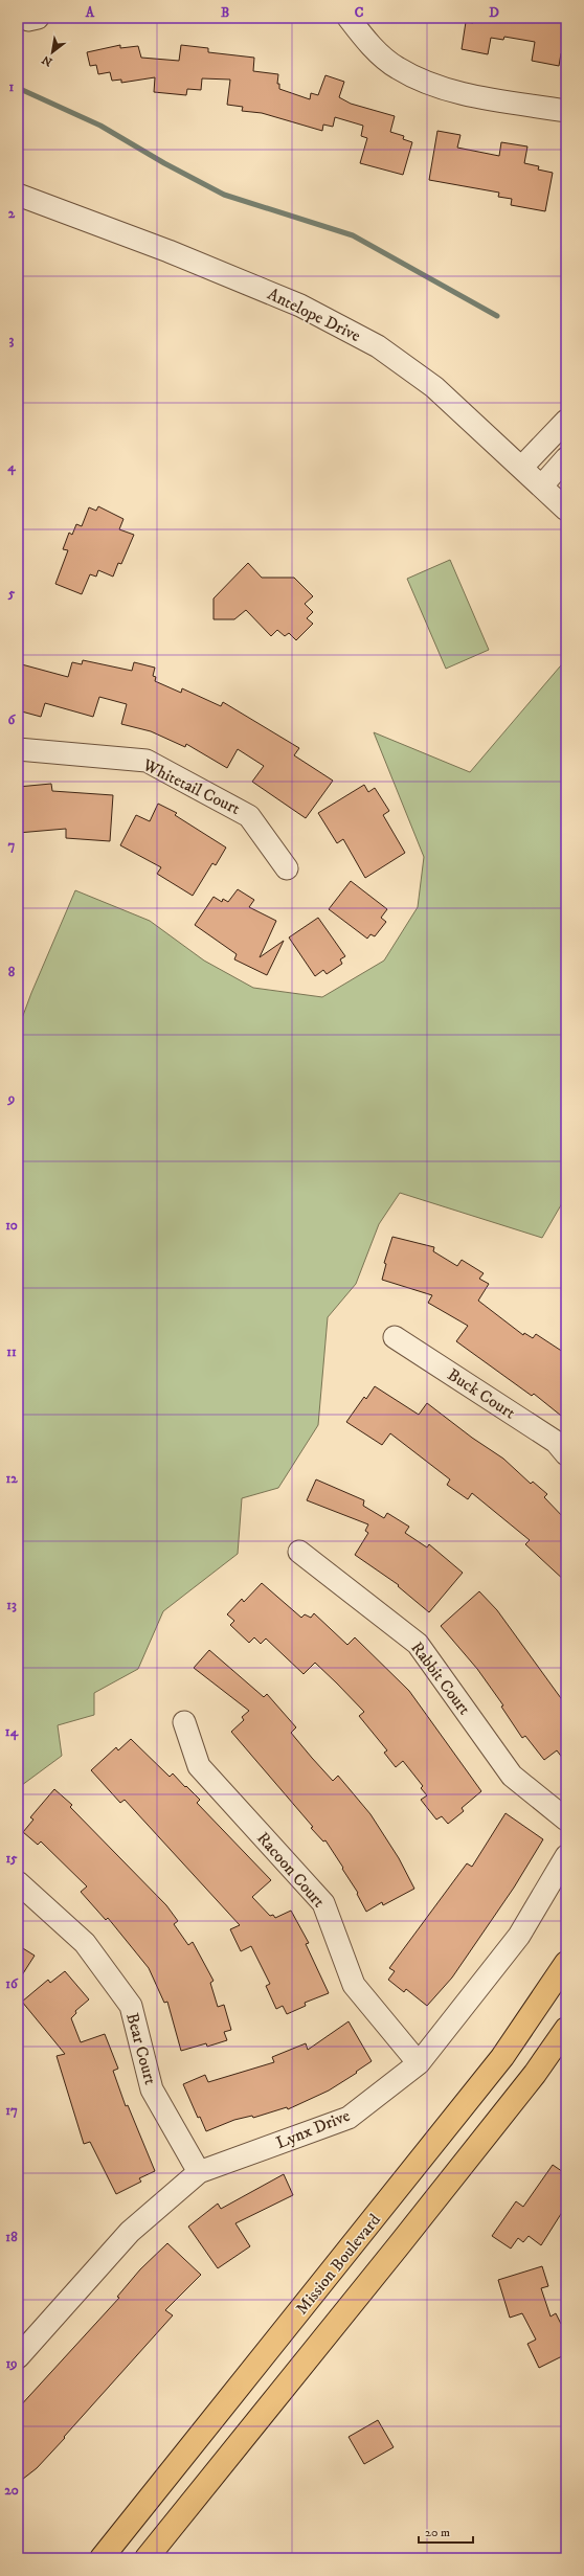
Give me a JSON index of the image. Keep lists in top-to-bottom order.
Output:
{
  "streets": {
    "main road": ["Mission Boulevard"],
    "street": [
      "Antelope Drive",
      "Whitetail Court",
      "Buck Court",
      "Rabbit Court",
      "Racoon Court",
      "Bear Court",
      "Lynx Drive"
    ]
  },
  "crossings": [
    ["Racoon Court", "Lynx Drive"],
    ["Bear Court", "Lynx Drive"]
  ],
  "scale_bar": "20 m",
  "north": "bottom left",
  "grid": {
    "columns": [
      "A",
      "B",
      "C",
      "D"
    ],
    "rows": [
      "1",
      "2",
      "3",
      "4",
      "5",
      "6",
      "7",
      "8",
      "9",
      "10",
      "11",
      "12",
      "13",
      "14",
      "15",
      "16",
      "17",
      "18",
      "19",
      "20"
    ]
  }
}
